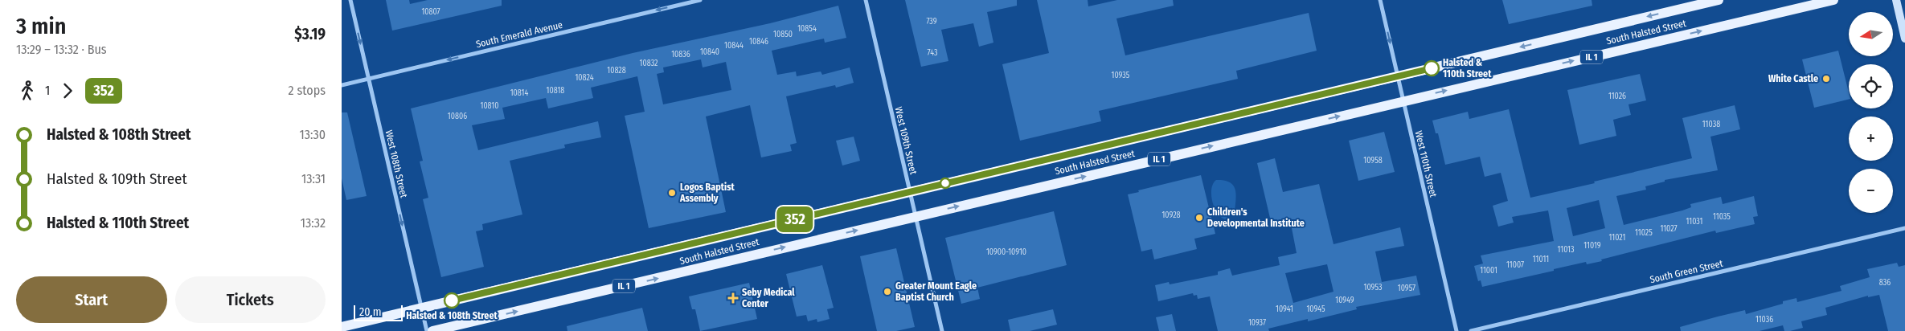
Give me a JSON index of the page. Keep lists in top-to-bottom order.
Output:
{
  "streets": {
    "main road": ["South Halsted Street", "IL 1"],
    "street": [
      "South Emerald Avenue",
      "West 109th Street",
      "West 108th Street",
      "West 110th Street",
      "South Green Street"
    ]
  },
  "crossings": [
    ["South Halsted Street", "West 109th Street"],
    ["South Halsted Street", "West 108th Street"],
    ["South Halsted Street", "West 110th Street"],
    ["South Emerald Avenue", "West 108th Street"]
  ],
  "one_way": ["South Emerald Avenue", "West 108th Street"],
  "places": {
    "other": [
      "Halsted & 110th Street",
      "White Castle",
      "Logos Baptist Assembly",
      "Children's Developmental Institute",
      "Greater Mount Eagle Baptist Church",
      "Halsted & 108th Street"
    ],
    "health": ["Seby Medical Center"]
  },
  "lines": ["bus line 352"],
  "house_numbers": [
    "10807",
    "739",
    "10854",
    "10850",
    "10846",
    "10844",
    "10840",
    "743",
    "10836",
    "10832",
    "10828",
    "10935",
    "10824",
    "10818",
    "10814",
    "11026",
    "10810",
    "10806",
    "11038",
    "10958",
    "10928",
    "11035",
    "11031",
    "11027",
    "11025",
    "11021",
    "11019",
    "11013",
    "10900-10910",
    "11011",
    "11007",
    "11001",
    "836",
    "10953",
    "10957",
    "10949",
    "10941",
    "10945",
    "11036",
    "10937"
  ],
  "scale_bar": "20 m",
  "north": "left",
  "page": {
    "heading": ["3 min", "13:29 – 13:32 · Bus", "$3.19"],
    "on_map": "352",
    "map_buttons": ["+", "−"],
    "legs": ["1", "352", "2 stops"],
    "list": [
      {
        "name": "Halsted & 108th Street",
        "value": "13:30"
      },
      {
        "name": "Halsted & 109th Street",
        "value": "13:31"
      },
      {
        "name": "Halsted & 110th Street",
        "value": "13:32"
      }
    ],
    "buttons": ["Start", "Tickets"],
    "scale": "20 m"
  }
}
